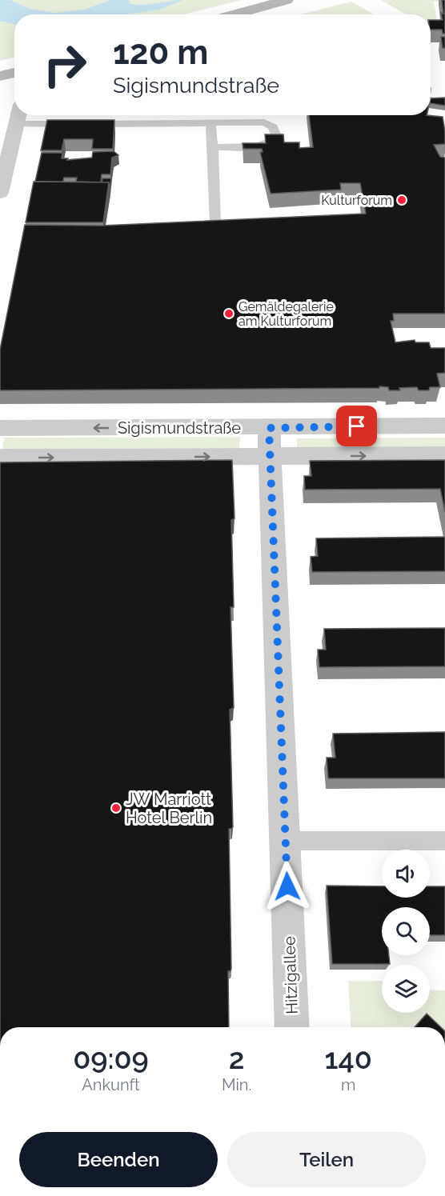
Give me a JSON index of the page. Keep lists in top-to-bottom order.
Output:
{
  "streets": {
    "street": ["Sigismundstraße", "Hitzigallee"]
  },
  "crossings": [
    ["Sigismundstraße", "Hitzigallee"]
  ],
  "places": ["Kulturforum", "Gemäldegalerie am Kulturforum", "JW Marriott Hotel Berlin"],
  "page": {
    "turn": ["120 m", "Sigismundstraße"],
    "eta": [
      "09:09",
      "Ankunft",
      "2",
      "Min.",
      "140",
      "m"
    ],
    "buttons": ["Beenden", "Teilen"]
  }
}
